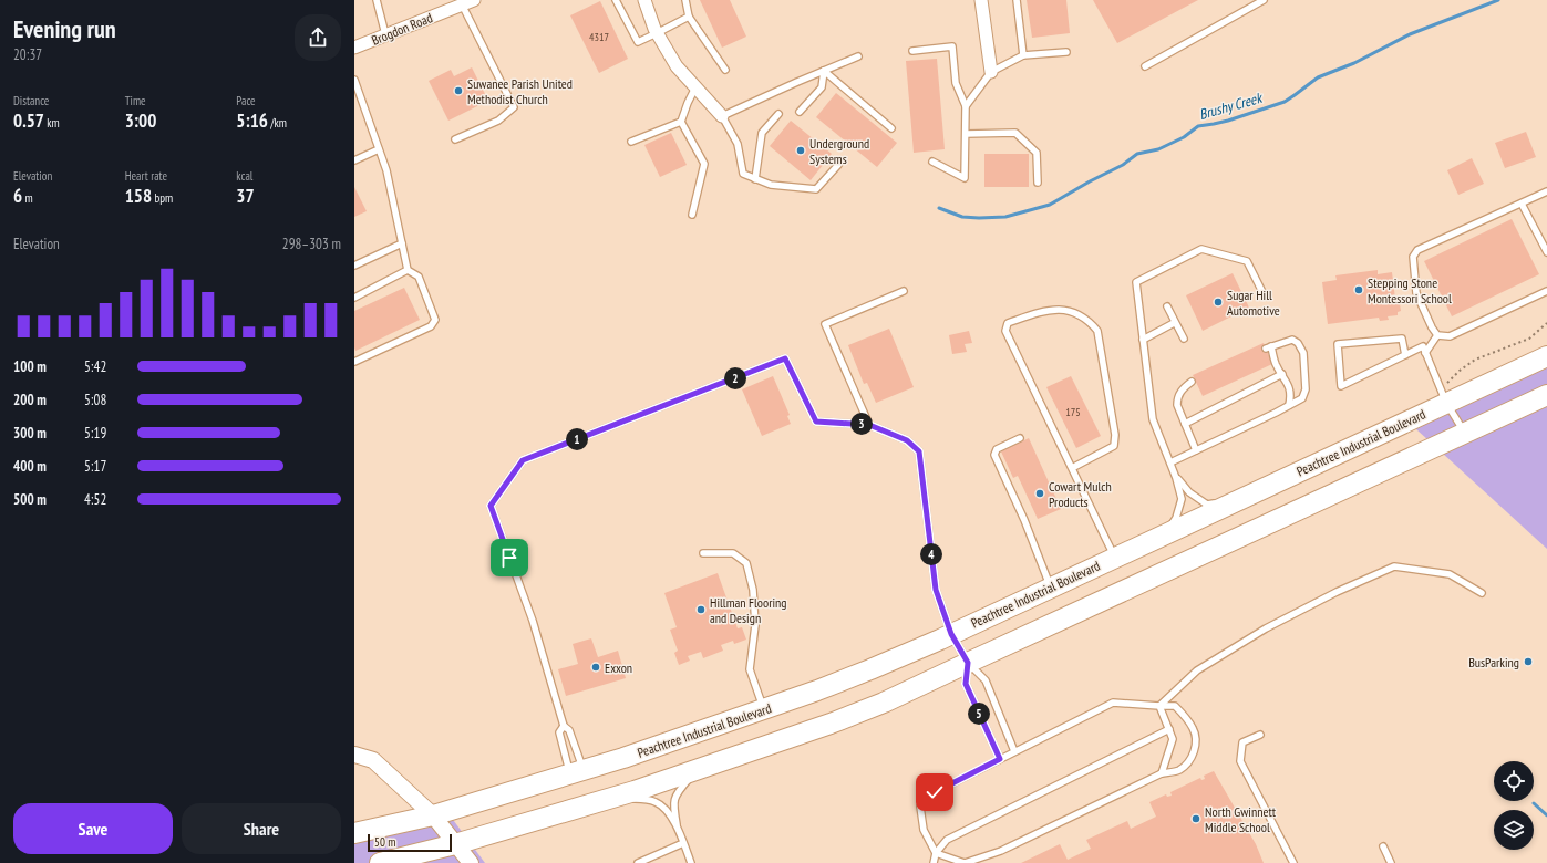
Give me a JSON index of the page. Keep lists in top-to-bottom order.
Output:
{
  "streets": {
    "highway": ["Peachtree Industrial Boulevard"],
    "street": ["Brogdon Road"]
  },
  "water": ["Brushy Creek"],
  "places": [
    "Suwanee Parish United Methodist Church",
    "Underground Systems",
    "Stepping Stone Montessori School",
    "Sugar Hill Automotive",
    "Cowart Mulch Products",
    "Hillman Flooring and Design",
    "BusParking",
    "Exxon",
    "North Gwinnett Middle School"
  ],
  "house_numbers": ["4317", "175"],
  "scale_bar": "50 m",
  "page": {
    "heading": ["Evening run", "20:37"],
    "stats": [
      ["Distance", "0.57 km"],
      ["Time", "3:00"],
      ["Pace", "5:16 /km"],
      ["Elevation", "6 m"],
      ["Heart rate", "158 bpm"],
      ["kcal", "37"]
    ],
    "chart": ["Elevation", "298–303 m"],
    "list": [
      {
        "name": "100 m",
        "note": "5:42"
      },
      {
        "name": "200 m",
        "note": "5:08"
      },
      {
        "name": "300 m",
        "note": "5:19"
      },
      {
        "name": "400 m",
        "note": "5:17"
      },
      {
        "name": "500 m",
        "note": "4:52"
      }
    ],
    "pins": [
      "2",
      "3",
      "1",
      "4",
      "5"
    ],
    "buttons": ["Save", "Share"],
    "scale": "50 m"
  }
}
